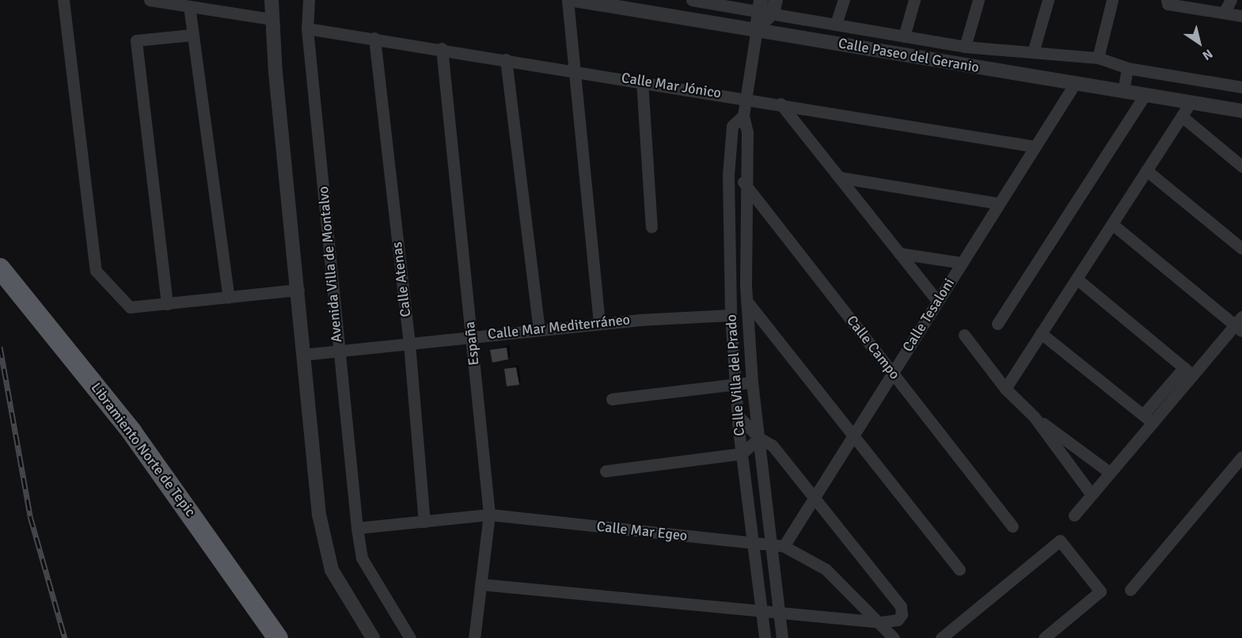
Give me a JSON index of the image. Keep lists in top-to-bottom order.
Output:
{
  "streets": {
    "highway": ["Libramiento Norte de Tepic"],
    "street": [
      "Calle Paseo del Geranio",
      "Calle Mar Jónico",
      "Avenida Villa de Montalvo",
      "Calle Atenas",
      "Calle Tesaloni",
      "Calle Mar Mediterráneo",
      "España",
      "Calle Campo",
      "Calle Villa del Prado",
      "Calle Mar Egeo"
    ]
  },
  "crossings": [
    ["Calle Paseo del Geranio", "Calle Tesaloni"],
    ["Calle Paseo del Geranio", "Calle Villa del Prado"],
    ["Calle Mar Jónico", "Avenida Villa de Montalvo"],
    ["Calle Mar Jónico", "Calle Atenas"],
    ["Calle Mar Jónico", "Calle Tesaloni"],
    ["Calle Mar Jónico", "España"],
    ["Calle Mar Jónico", "Calle Villa del Prado"],
    ["Avenida Villa de Montalvo", "Calle Mar Mediterráneo"],
    ["Avenida Villa de Montalvo", "Calle Mar Egeo"],
    ["Calle Atenas", "Calle Mar Mediterráneo"],
    ["Calle Atenas", "Calle Mar Egeo"],
    ["Calle Tesaloni", "Calle Campo"],
    ["Calle Tesaloni", "Calle Mar Egeo"],
    ["Calle Mar Mediterráneo", "España"],
    ["Calle Mar Mediterráneo", "Calle Villa del Prado"],
    ["España", "Calle Mar Egeo"],
    ["Calle Campo", "Calle Villa del Prado"],
    ["Calle Villa del Prado", "Calle Mar Egeo"]
  ],
  "north": "bottom right"
}
